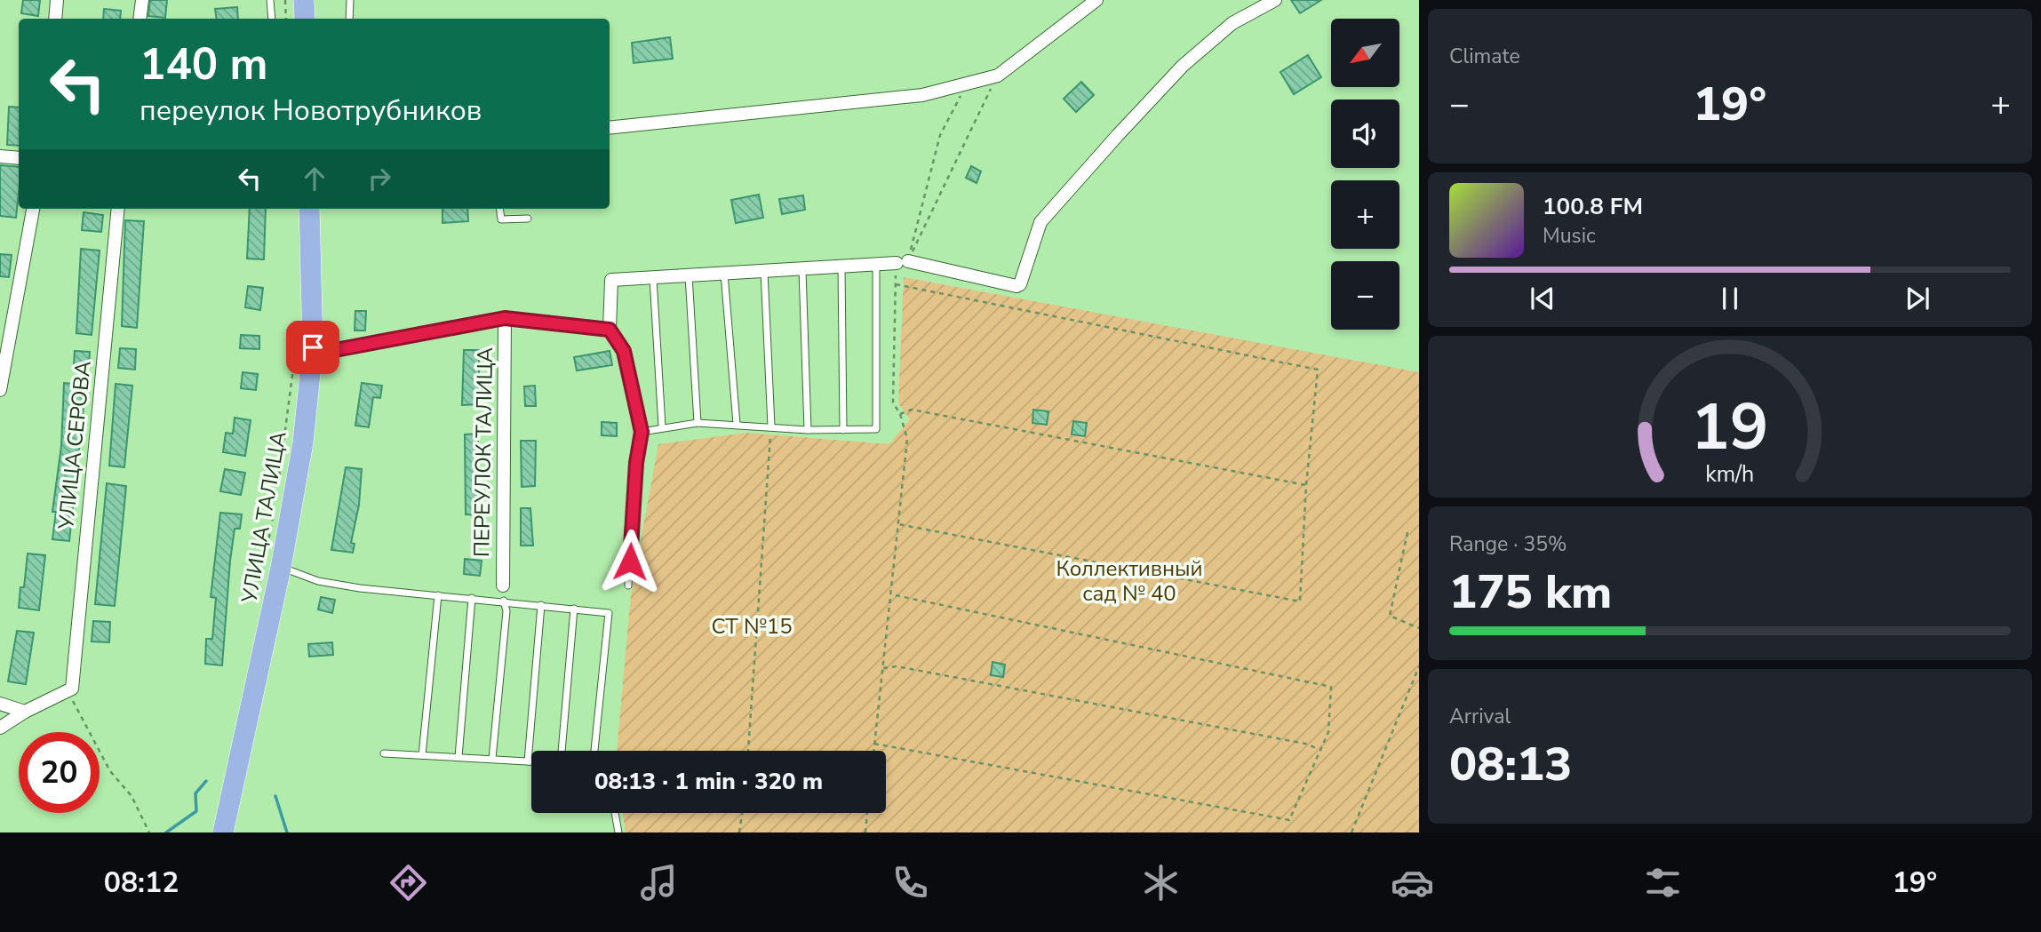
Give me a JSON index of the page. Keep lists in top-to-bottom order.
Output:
{
  "streets": {
    "main road": ["УЛИЦА ТАЛИЦА"],
    "street": ["УЛИЦА СЕРОВА", "ПЕРЕУЛОК ТАЛИЦА"]
  },
  "parks": ["Коллективный сад № 40", "СТ №15"],
  "north": "bottom left",
  "page": {
    "tile": [
      "Climate",
      ["Range · 35%", "175 km"],
      ["Arrival", "08:13"]
    ],
    "map_buttons": ["+", "−"],
    "turn": ["140 m", "переулок Новотрубников"],
    "heat": ["−", "19°", "+"],
    "song": ["100.8 FM", "Music"],
    "limit": "20",
    "trip": "08:13 · 1 min · 320 m",
    "tabs": ["08:12", "19°"],
    "gauge": ["19", "km/h"]
  }
}
